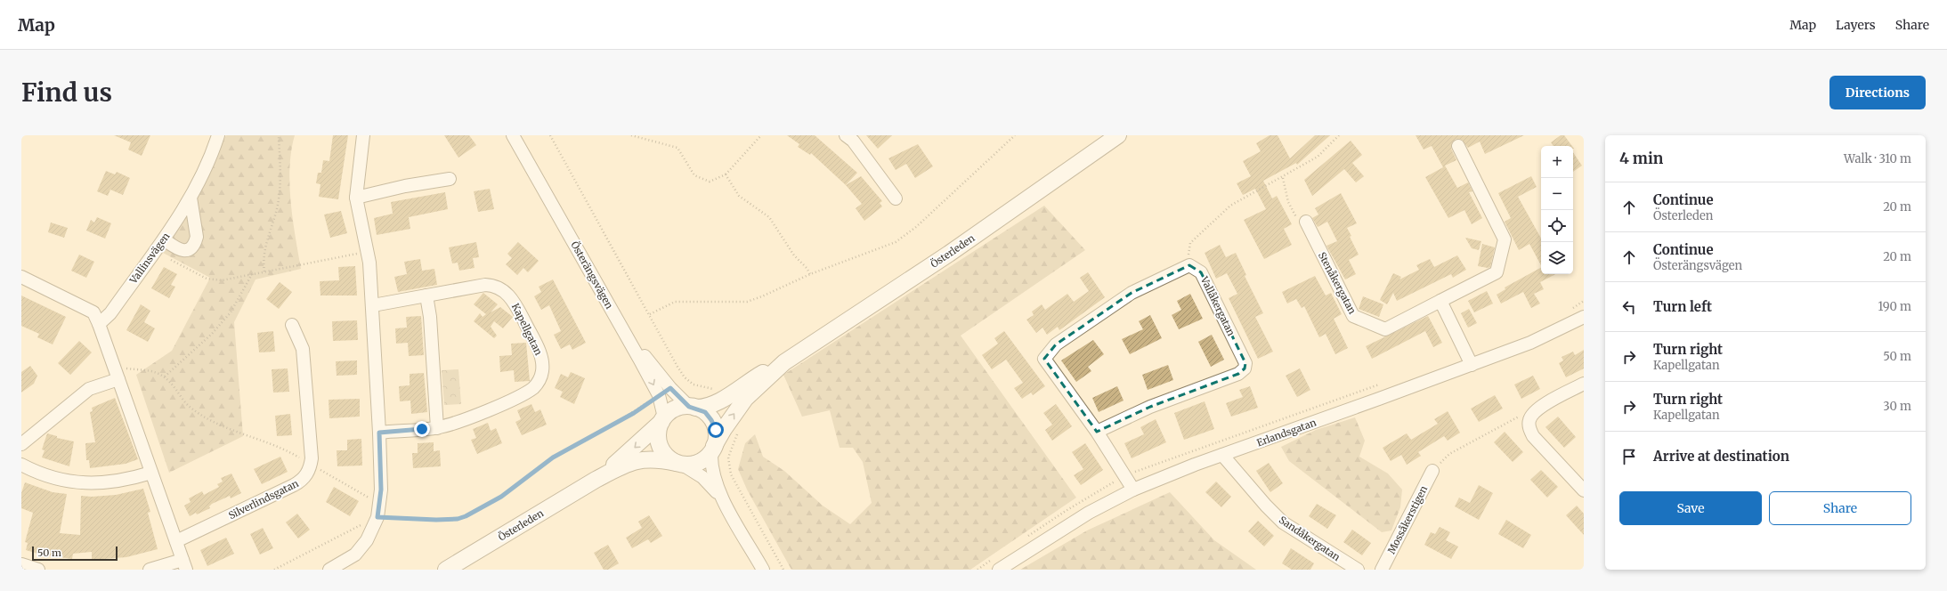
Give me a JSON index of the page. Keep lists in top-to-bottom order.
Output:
{
  "streets": {
    "main road": ["Österleden"],
    "street": [
      "Vallinsvägen",
      "Österängsvägen",
      "Stenåkergatan",
      "Vallåkergatan",
      "Kapellgatan",
      "Erlandsgatan",
      "Silverlindsgatan",
      "Mossåkerstigen",
      "Sandåkergatan"
    ]
  },
  "crossings": [
    ["Österleden", "Österängsvägen"],
    ["Erlandsgatan", "Sandåkergatan"]
  ],
  "scale_bar": "50 m",
  "page": {
    "header": "Map",
    "nav": ["Map", "Layers", "Share"],
    "buttons": [
      "Directions",
      ["Save", "Share"]
    ],
    "title": "Find us",
    "heading": ["4 min", "Walk · 310 m"],
    "map_buttons": ["+", "−"],
    "list": [
      ["Continue", "Österleden", "20 m"],
      ["Continue", "Österängsvägen", "20 m"],
      ["Turn left", "190 m"],
      ["Turn right", "Kapellgatan", "50 m"],
      ["Turn right", "Kapellgatan", "30 m"],
      "Arrive at destination"
    ],
    "scale": "50 m"
  }
}
